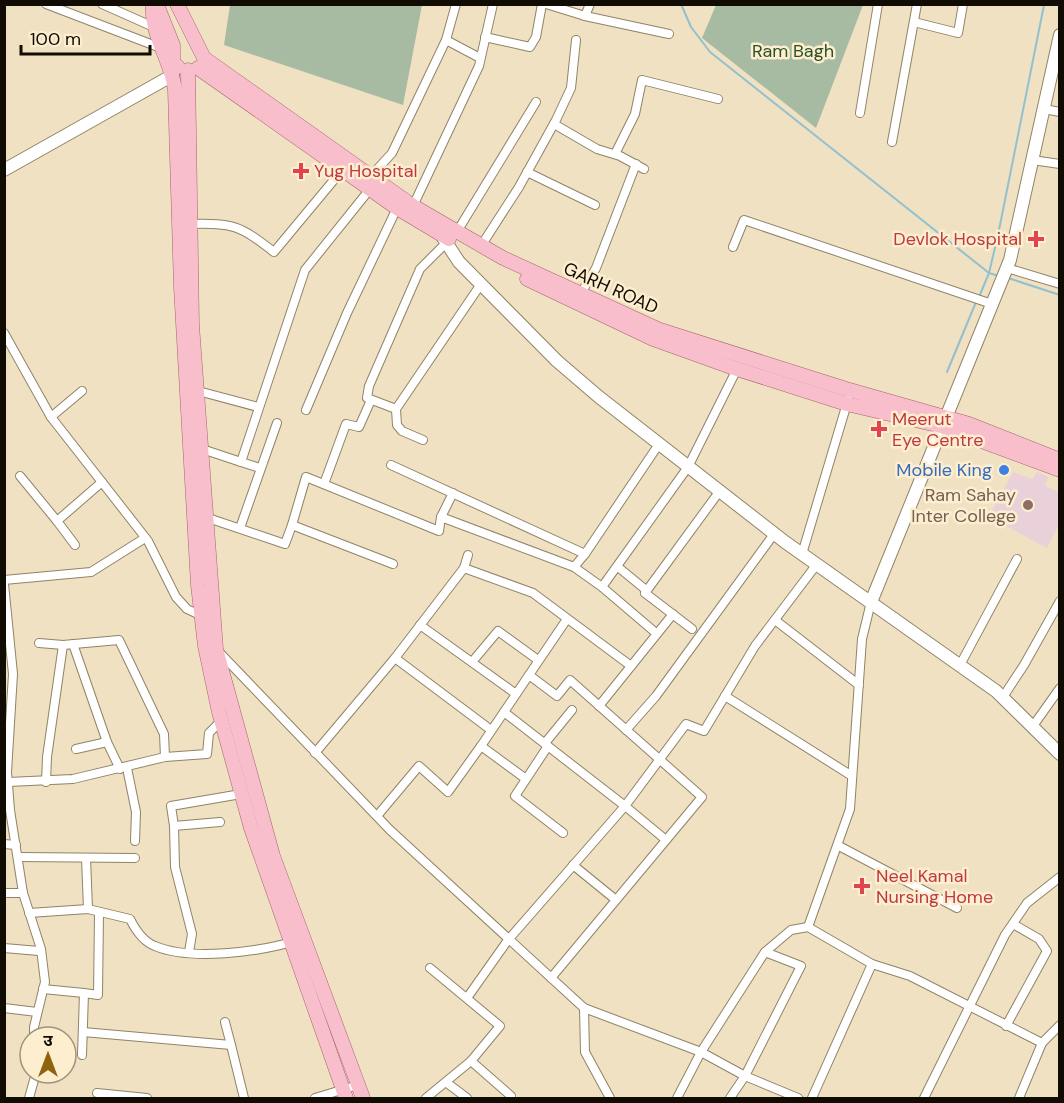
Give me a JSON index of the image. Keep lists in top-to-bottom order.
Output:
{
  "streets": {
    "main road": ["GARH ROAD"]
  },
  "parks": ["Ram Bagh"],
  "places": {
    "health": [
      "Yug Hospital",
      "Devlok Hospital",
      "Meerut Eye Centre",
      "Neel Kamal Nursing Home"
    ],
    "other": ["Mobile King", "Ram Sahay Inter College"]
  },
  "scale_bar": "100 m",
  "north": "top"
}
